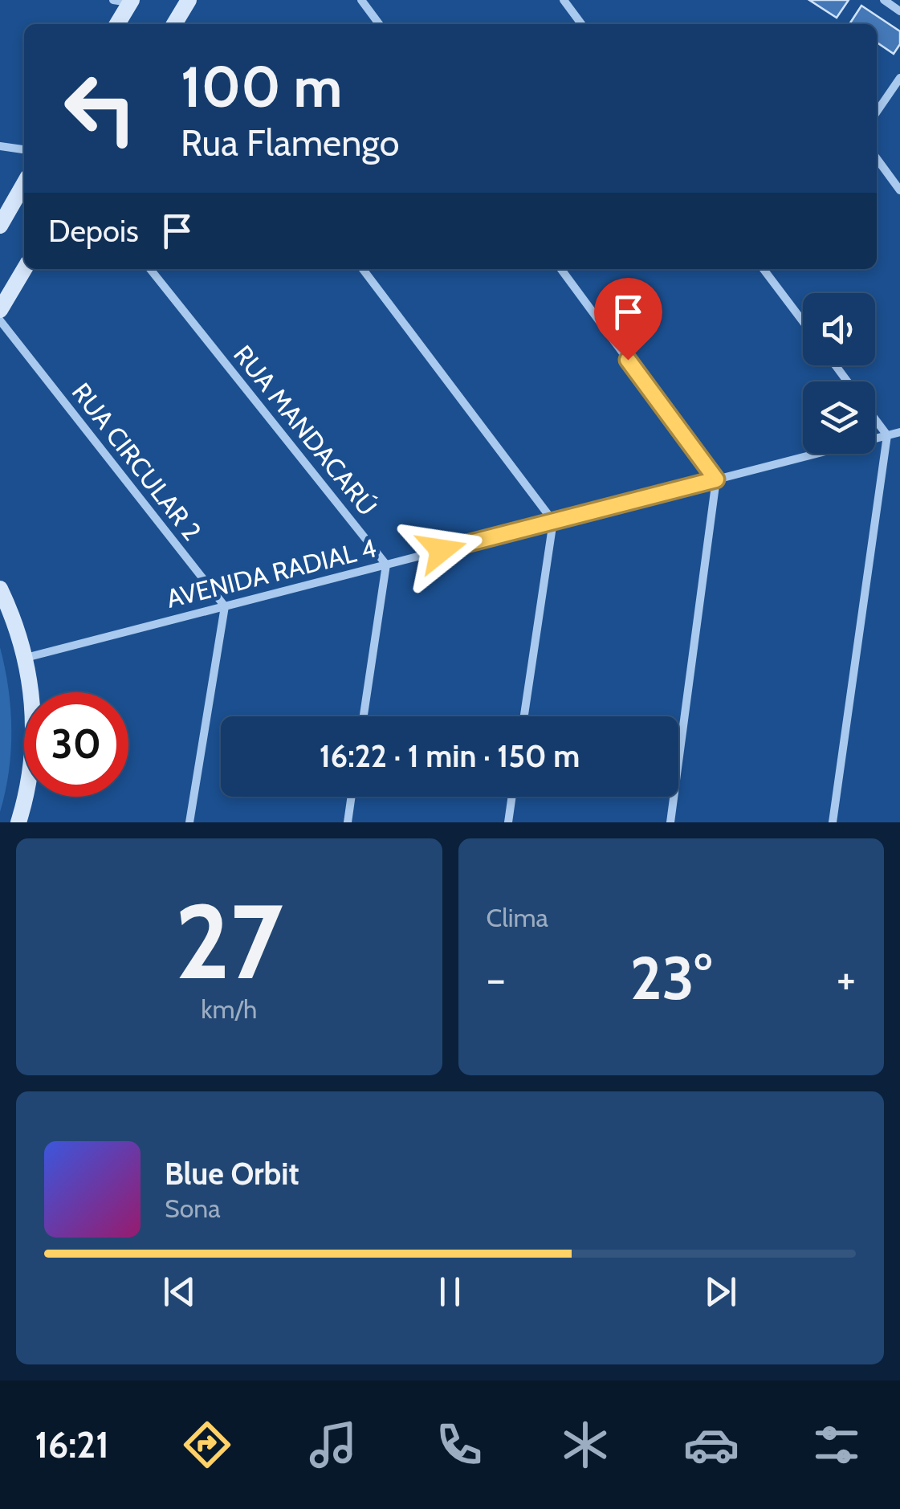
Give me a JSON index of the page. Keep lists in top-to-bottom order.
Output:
{
  "streets": {
    "street": ["RUA MANDACARÚ", "RUA CIRCULAR 2", "AVENIDA RADIAL 4"]
  },
  "crossings": [
    ["RUA MANDACARÚ", "AVENIDA RADIAL 4"],
    ["RUA CIRCULAR 2", "AVENIDA RADIAL 4"]
  ],
  "page": {
    "turn": ["100 m", "Rua Flamengo"],
    "then": "Depois",
    "limit": "30",
    "trip": "16:22 · 1 min · 150 m",
    "tile": [
      ["27", "km/h"],
      "Clima"
    ],
    "heat": ["−", "23°", "+"],
    "song": ["Blue Orbit", "Sona"],
    "tabs": "16:21"
  }
}
